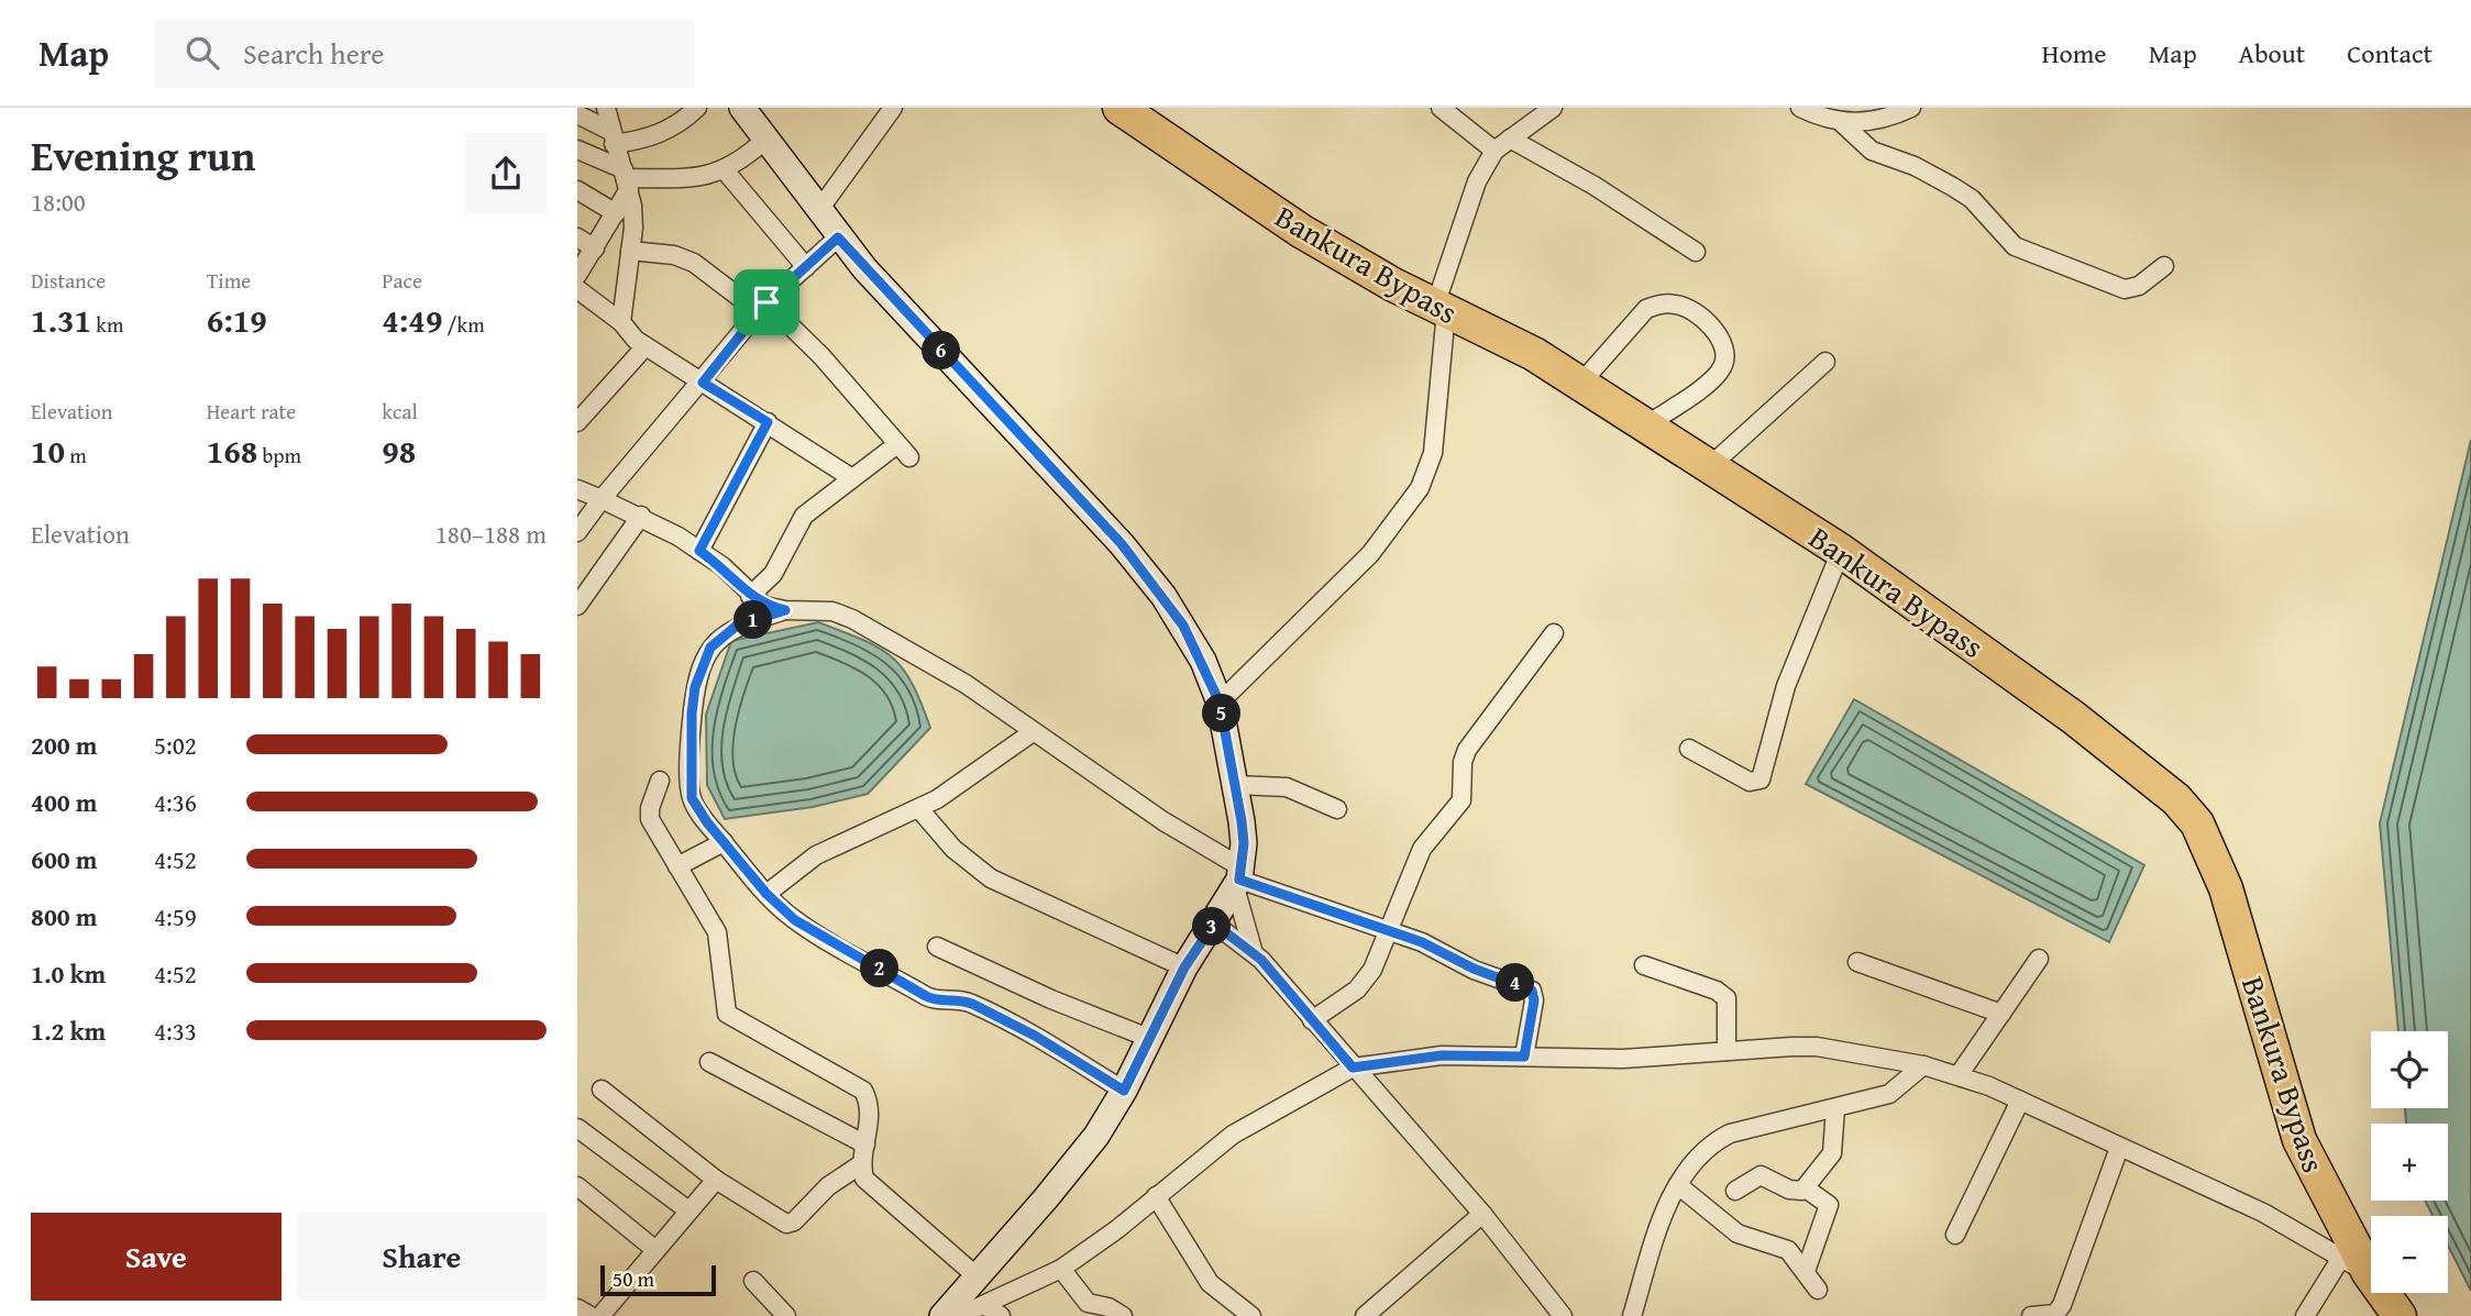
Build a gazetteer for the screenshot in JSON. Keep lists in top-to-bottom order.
{
  "streets": {
    "highway": ["Bankura Bypass"]
  },
  "scale_bar": "50 m",
  "page": {
    "header": "Map",
    "search": "Search here",
    "nav": [
      "Home",
      "Map",
      "About",
      "Contact"
    ],
    "heading": ["Evening run", "18:00"],
    "stats": [
      ["Distance", "1.31 km"],
      ["Time", "6:19"],
      ["Pace", "4:49 /km"],
      ["Elevation", "10 m"],
      ["Heart rate", "168 bpm"],
      ["kcal", "98"]
    ],
    "pins": [
      "6",
      "1",
      "5",
      "3",
      "2",
      "4"
    ],
    "chart": ["Elevation", "180–188 m"],
    "list": [
      {
        "name": "200 m",
        "note": "5:02"
      },
      {
        "name": "400 m",
        "note": "4:36"
      },
      {
        "name": "600 m",
        "note": "4:52"
      },
      {
        "name": "800 m",
        "note": "4:59"
      },
      {
        "name": "1.0 km",
        "note": "4:52"
      },
      {
        "name": "1.2 km",
        "note": "4:33"
      }
    ],
    "map_buttons": ["+", "−"],
    "buttons": ["Save", "Share"],
    "scale": "50 m"
  }
}
